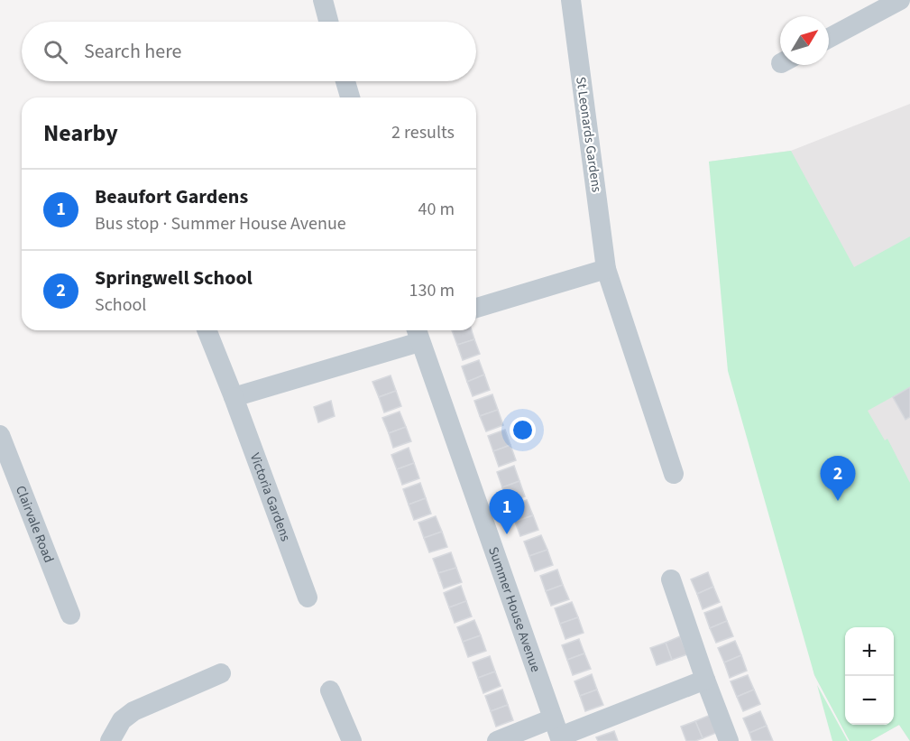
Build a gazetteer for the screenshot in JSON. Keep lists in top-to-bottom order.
{
  "streets": {
    "street": [
      "St Leonards Gardens",
      "Victoria Gardens",
      "Clairvale Road",
      "Summer House Avenue"
    ]
  },
  "north": "top right",
  "page": {
    "search": "Search here",
    "heading": ["Nearby", "2 results"],
    "list": [
      {
        "mark": "1",
        "name": "Beaufort Gardens",
        "note": "Bus stop · Summer House Avenue",
        "value": "40 m"
      },
      {
        "mark": "2",
        "name": "Springwell School",
        "note": "School",
        "value": "130 m"
      }
    ],
    "pins": ["2", "1"],
    "map_buttons": ["+", "−"]
  }
}
